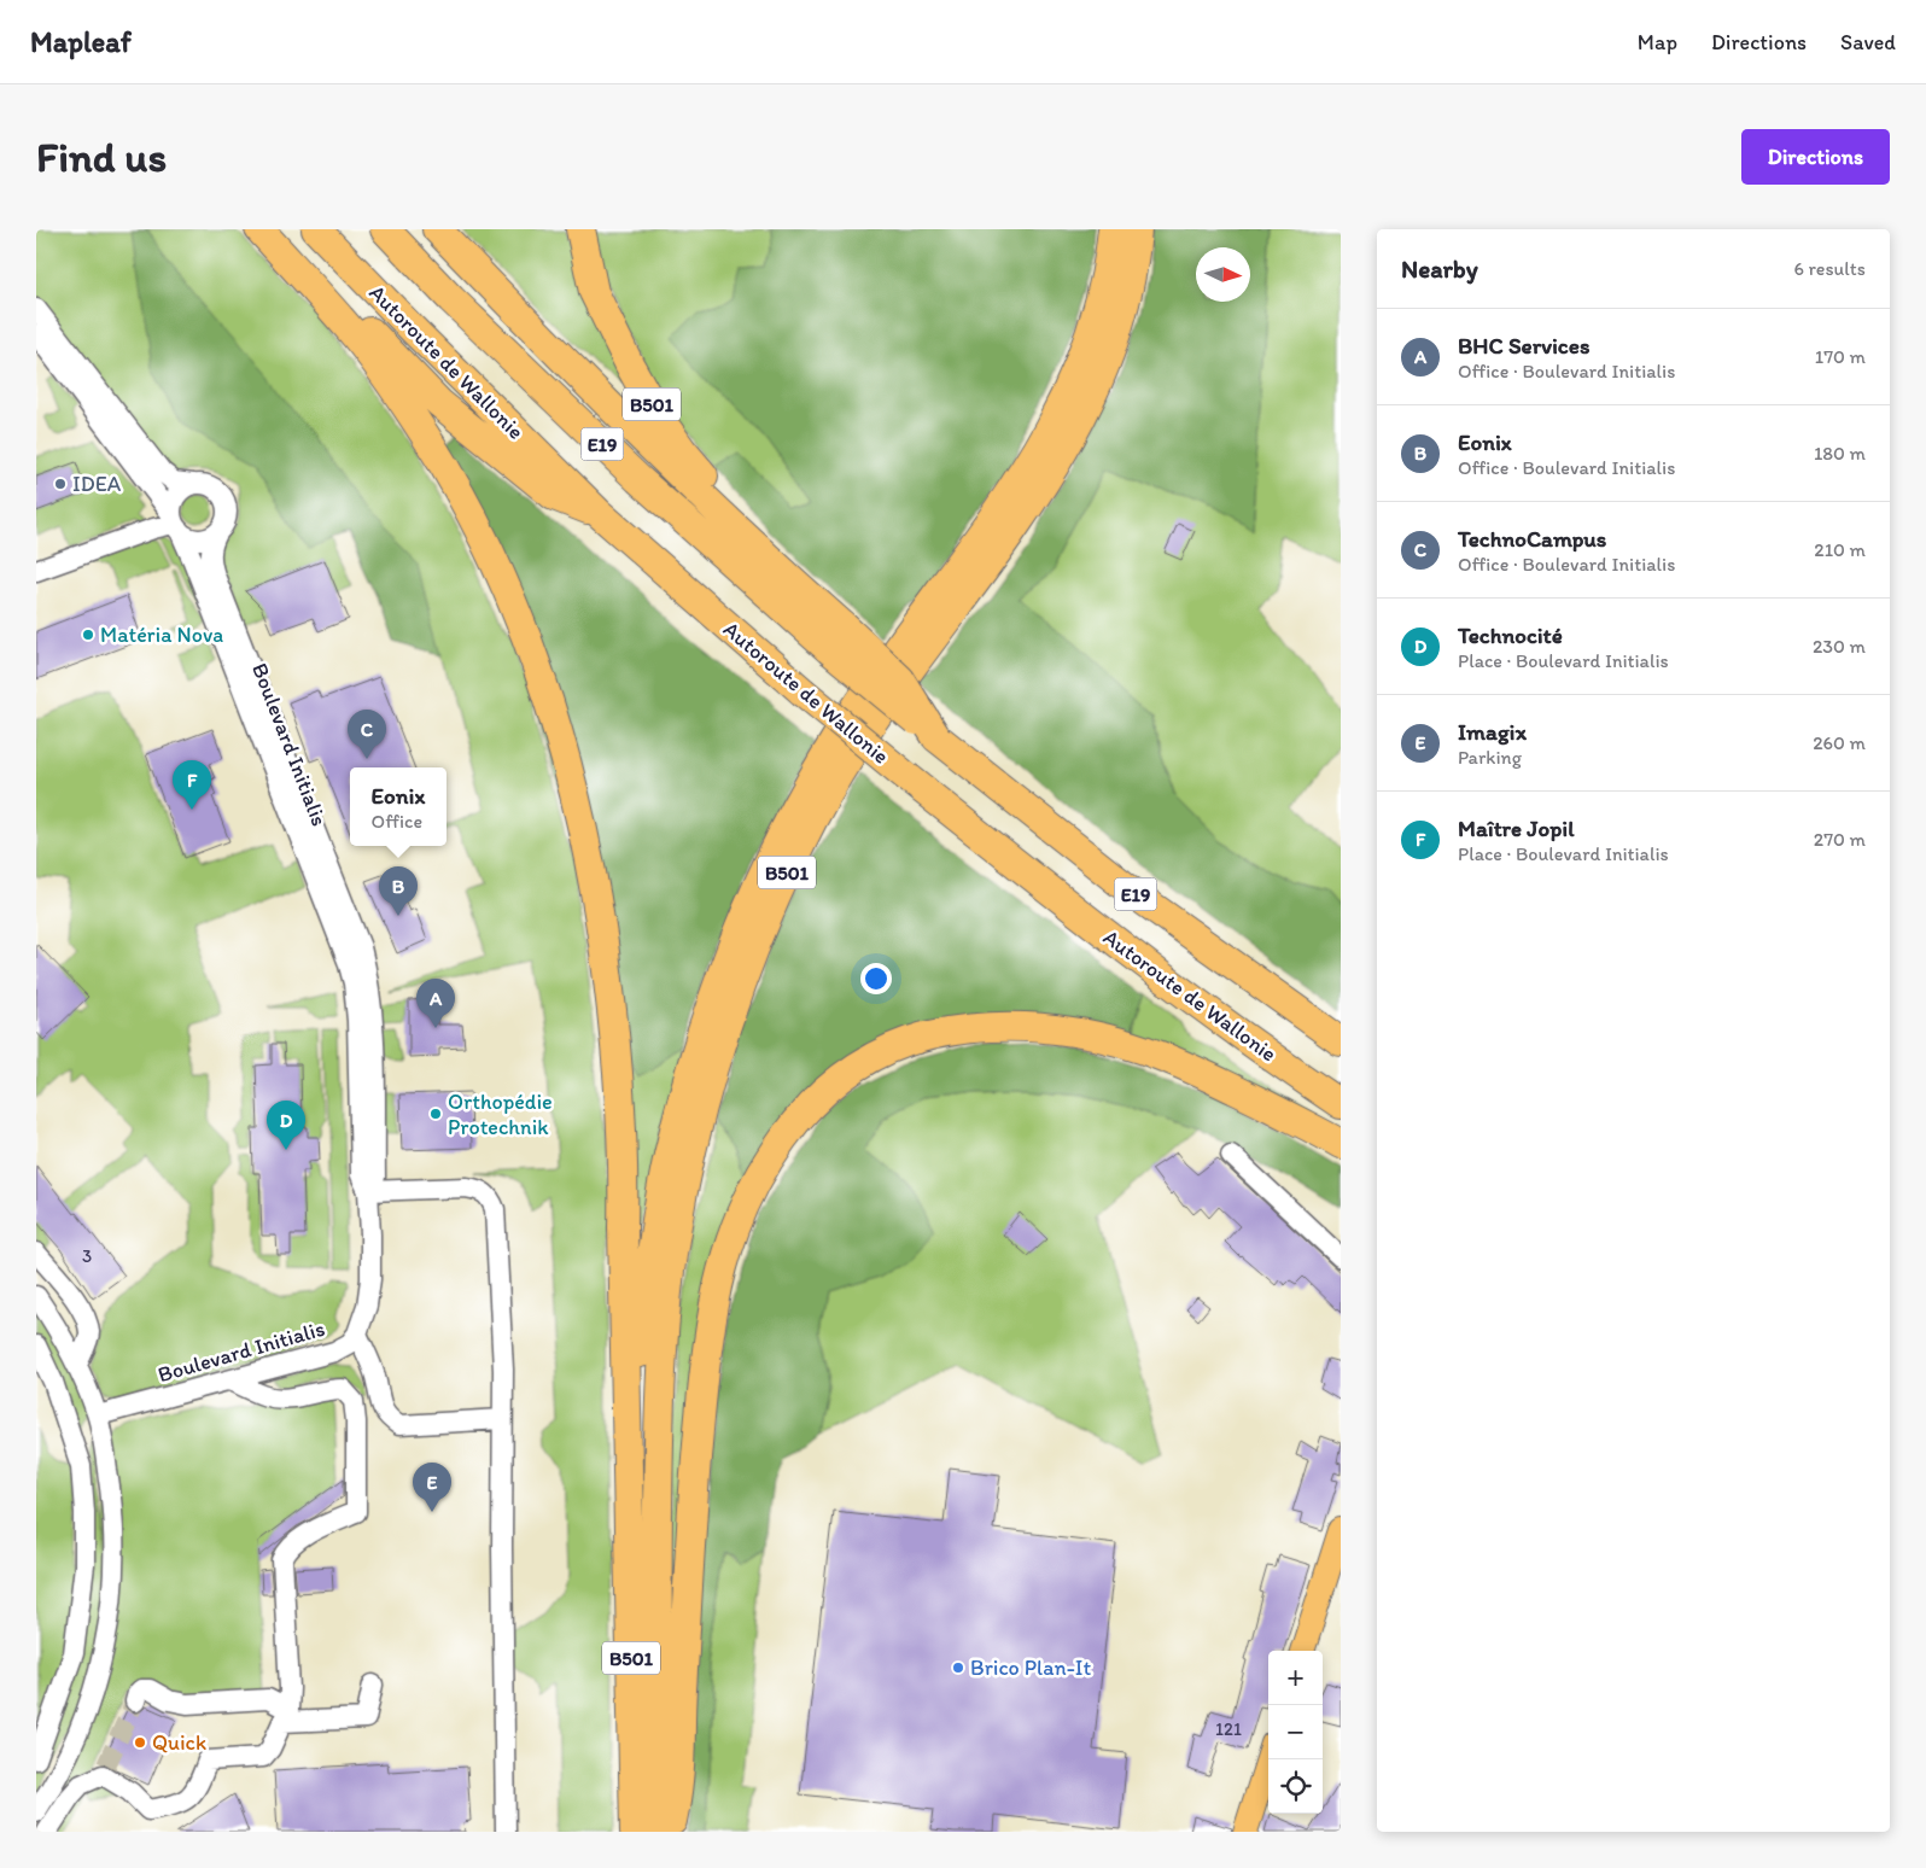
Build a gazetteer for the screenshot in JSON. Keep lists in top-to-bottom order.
{
  "streets": {
    "highway": ["Autoroute de Wallonie", "B501", "E19"],
    "street": ["Boulevard Initialis"]
  },
  "places": [
    "IDEA",
    "Matéria Nova",
    "Orthopédie Protechnik",
    "Brico Plan-It",
    "Quick"
  ],
  "house_numbers": ["3", "121"],
  "north": "right",
  "page": {
    "header": "Mapleaf",
    "nav": ["Map", "Directions", "Saved"],
    "buttons": "Directions",
    "title": "Find us",
    "heading": ["Nearby", "6 results"],
    "list": [
      {
        "mark": "A",
        "name": "BHC Services",
        "note": "Office · Boulevard Initialis",
        "value": "170 m"
      },
      {
        "mark": "B",
        "name": "Eonix",
        "note": "Office · Boulevard Initialis",
        "value": "180 m"
      },
      {
        "mark": "C",
        "name": "TechnoCampus",
        "note": "Office · Boulevard Initialis",
        "value": "210 m"
      },
      {
        "mark": "D",
        "name": "Technocité",
        "note": "Place · Boulevard Initialis",
        "value": "230 m"
      },
      {
        "mark": "E",
        "name": "Imagix",
        "note": "Parking",
        "value": "260 m"
      },
      {
        "mark": "F",
        "name": "Maître Jopil",
        "note": "Place · Boulevard Initialis",
        "value": "270 m"
      }
    ],
    "pins": [
      "C",
      "F",
      "B",
      "A",
      "D",
      "E"
    ],
    "popup": ["Eonix", "Office"],
    "map_buttons": ["+", "−"]
  }
}
